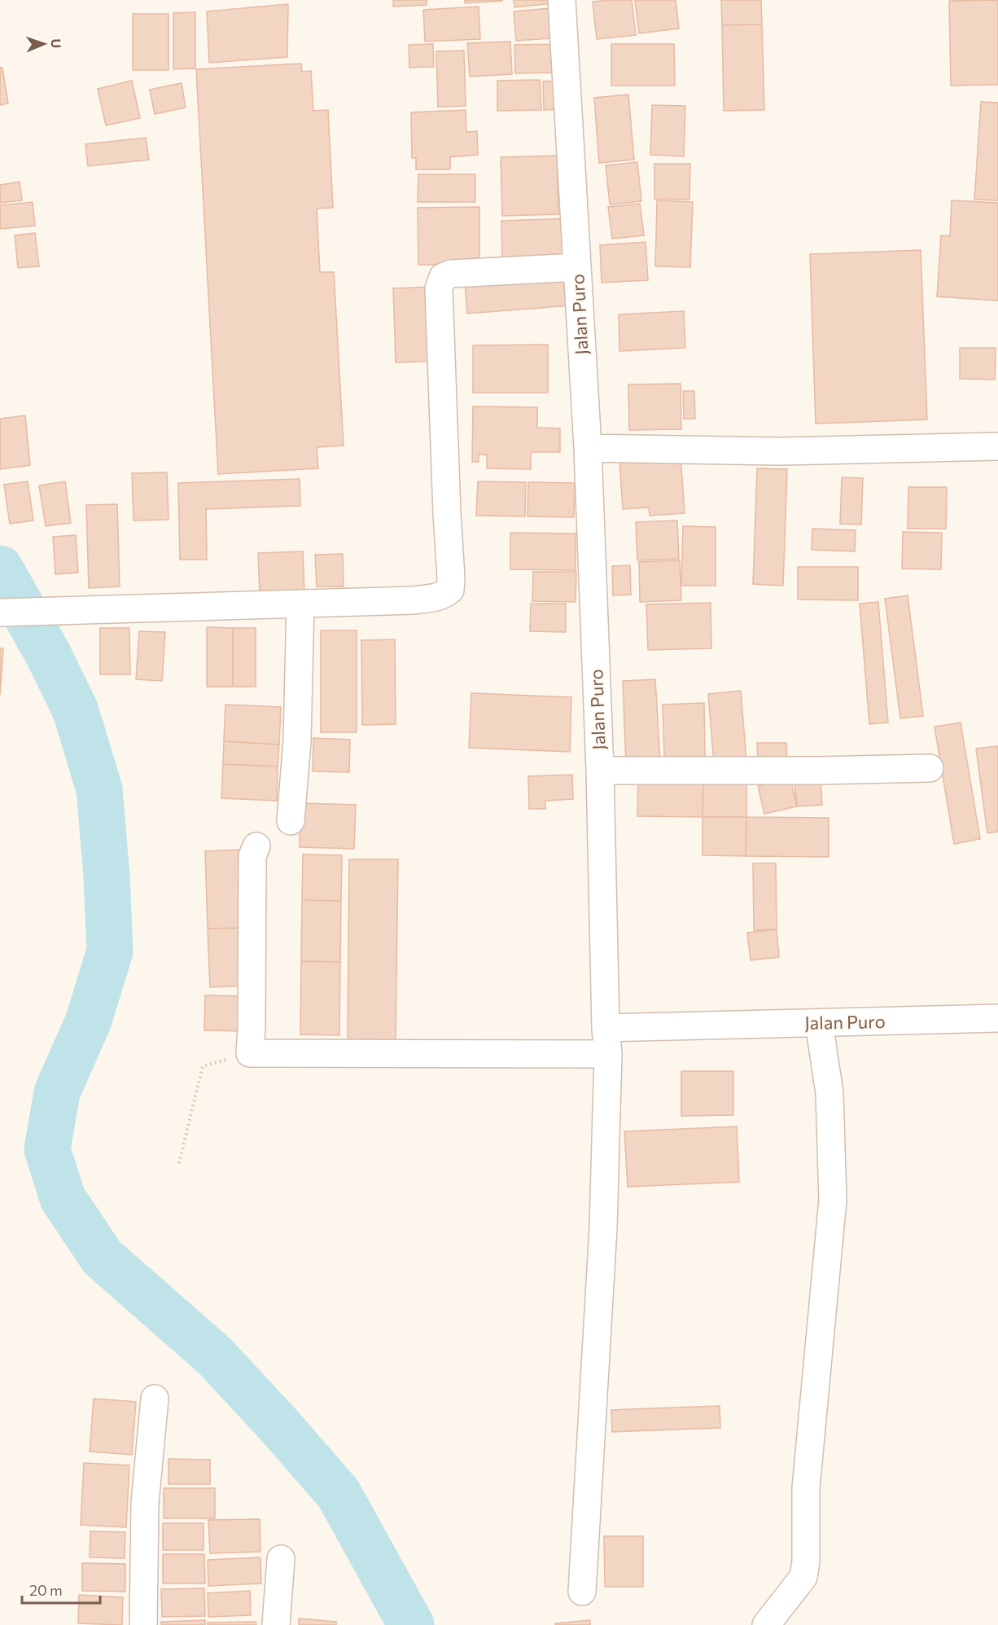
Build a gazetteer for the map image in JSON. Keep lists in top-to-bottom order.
{
  "streets": {
    "street": ["Jalan Puro"]
  },
  "scale_bar": "20 m",
  "north": "right"
}
